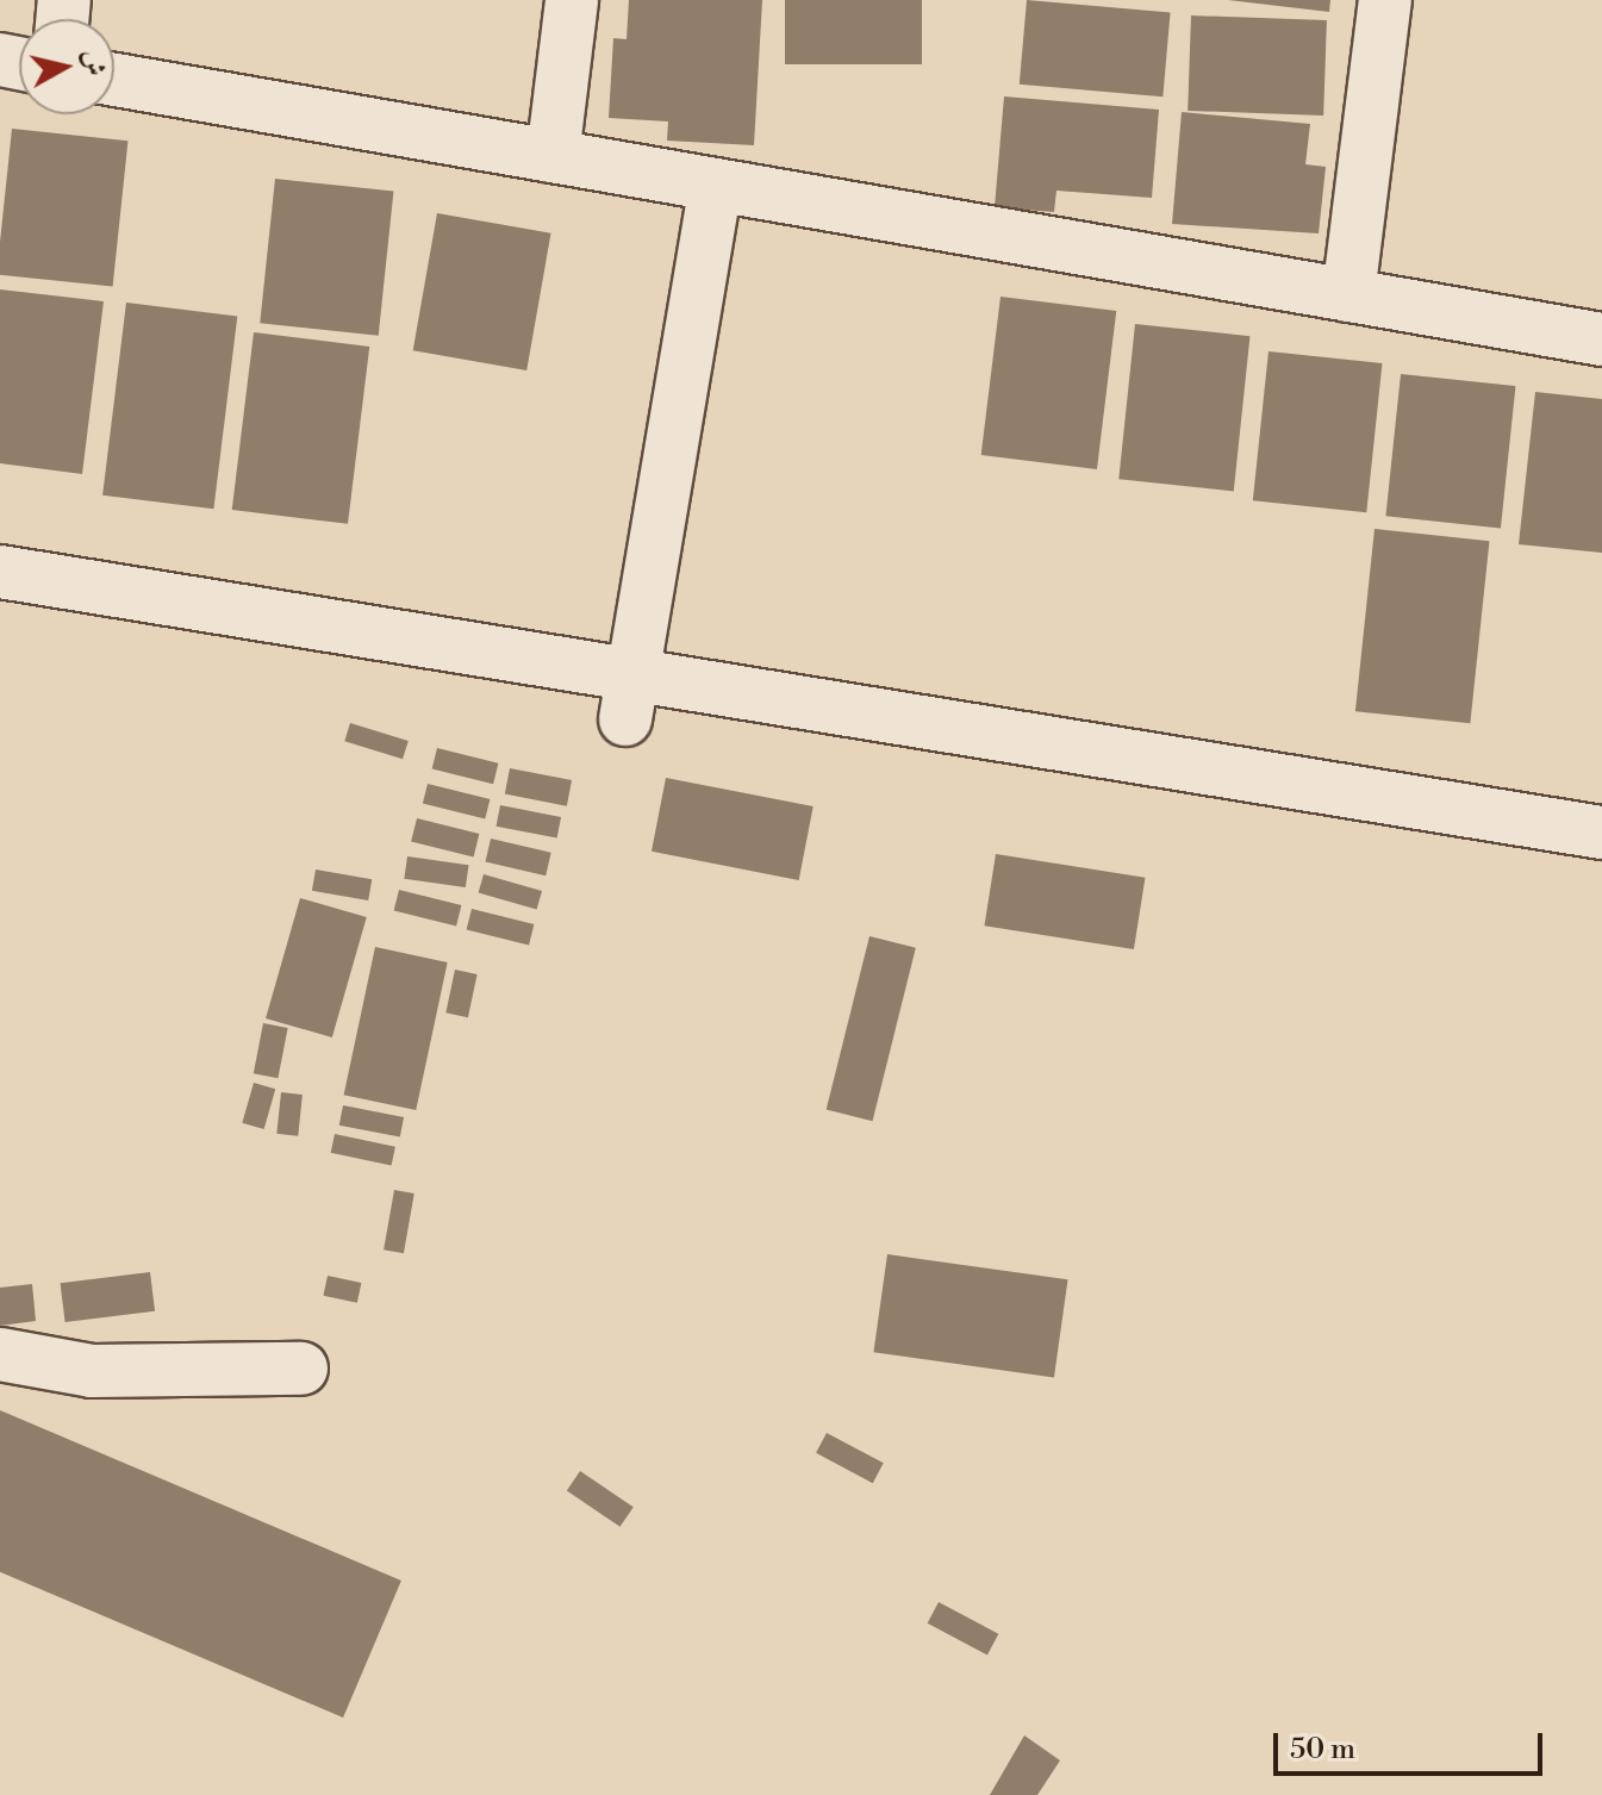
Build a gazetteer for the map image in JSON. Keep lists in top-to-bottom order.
{
  "scale_bar": "50 m",
  "north": "right"
}
